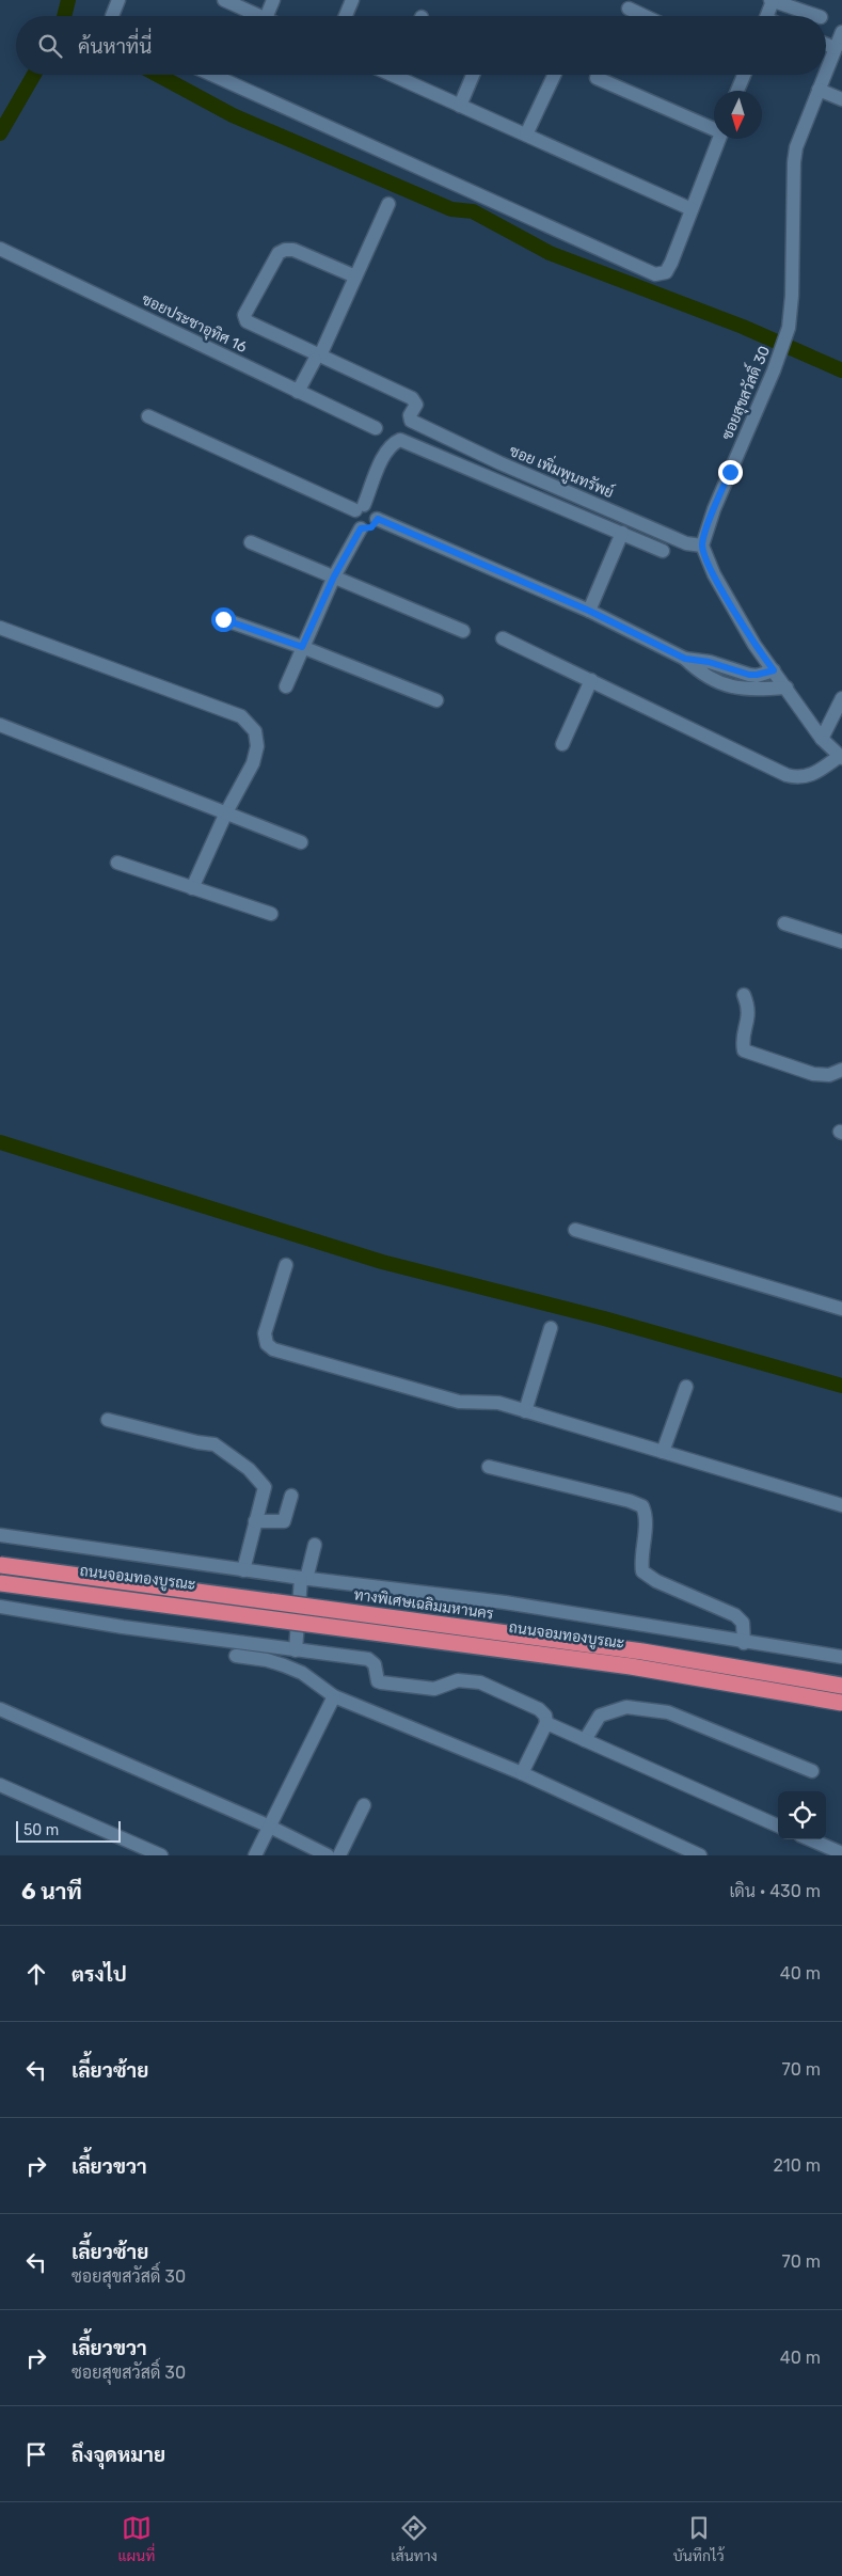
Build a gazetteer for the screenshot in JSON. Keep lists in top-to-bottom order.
{
  "streets": {
    "highway": ["ทางพิเศษเฉลิมมหานคร"],
    "street": [
      "ซอยประชาอุทิศ 16",
      "ซอยสุขสวัสดิ์ 30",
      "ซอย เพิ่มพูนทรัพย์",
      "ถนนจอมทองบูรณะ"
    ]
  },
  "crossings": [
    ["ซอยสุขสวัสดิ์ 30", "ซอย เพิ่มพูนทรัพย์"]
  ],
  "scale_bar": "50 m",
  "north": "bottom",
  "page": {
    "search": "ค้นหาที่นี่",
    "scale": "50 m",
    "heading": ["6 นาที", "เดิน · 430 m"],
    "list": [
      ["ตรงไป", "40 m"],
      ["เลี้ยวซ้าย", "70 m"],
      ["เลี้ยวขวา", "210 m"],
      ["เลี้ยวซ้าย", "ซอยสุขสวัสดิ์ 30", "70 m"],
      ["เลี้ยวขวา", "ซอยสุขสวัสดิ์ 30", "40 m"],
      "ถึงจุดหมาย"
    ],
    "nav": ["แผนที่", "เส้นทาง", "บันทึกไว้"]
  }
}
